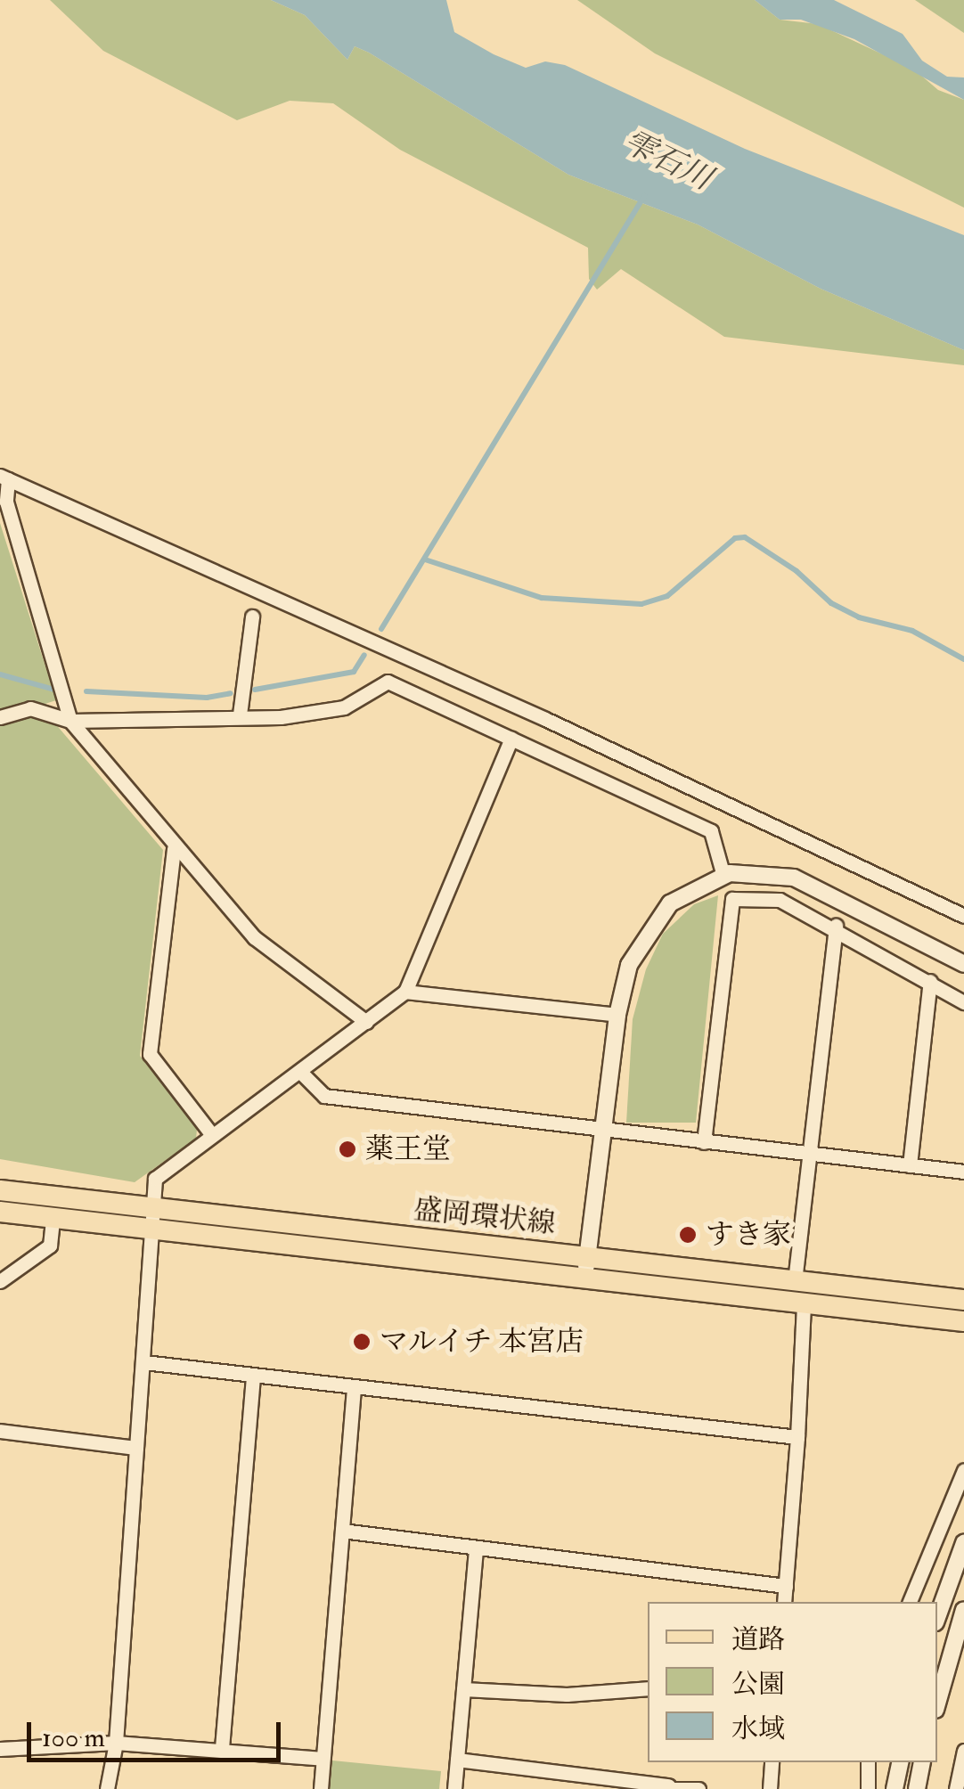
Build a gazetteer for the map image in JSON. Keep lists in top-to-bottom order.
{
  "streets": {
    "main road": ["盛岡環状線"]
  },
  "water": ["雫石川"],
  "places": ["薬王堂", "すき家", "マルイチ 本宮店"],
  "legend": ["道路", "公園", "水域"],
  "scale_bar": "100 m"
}
